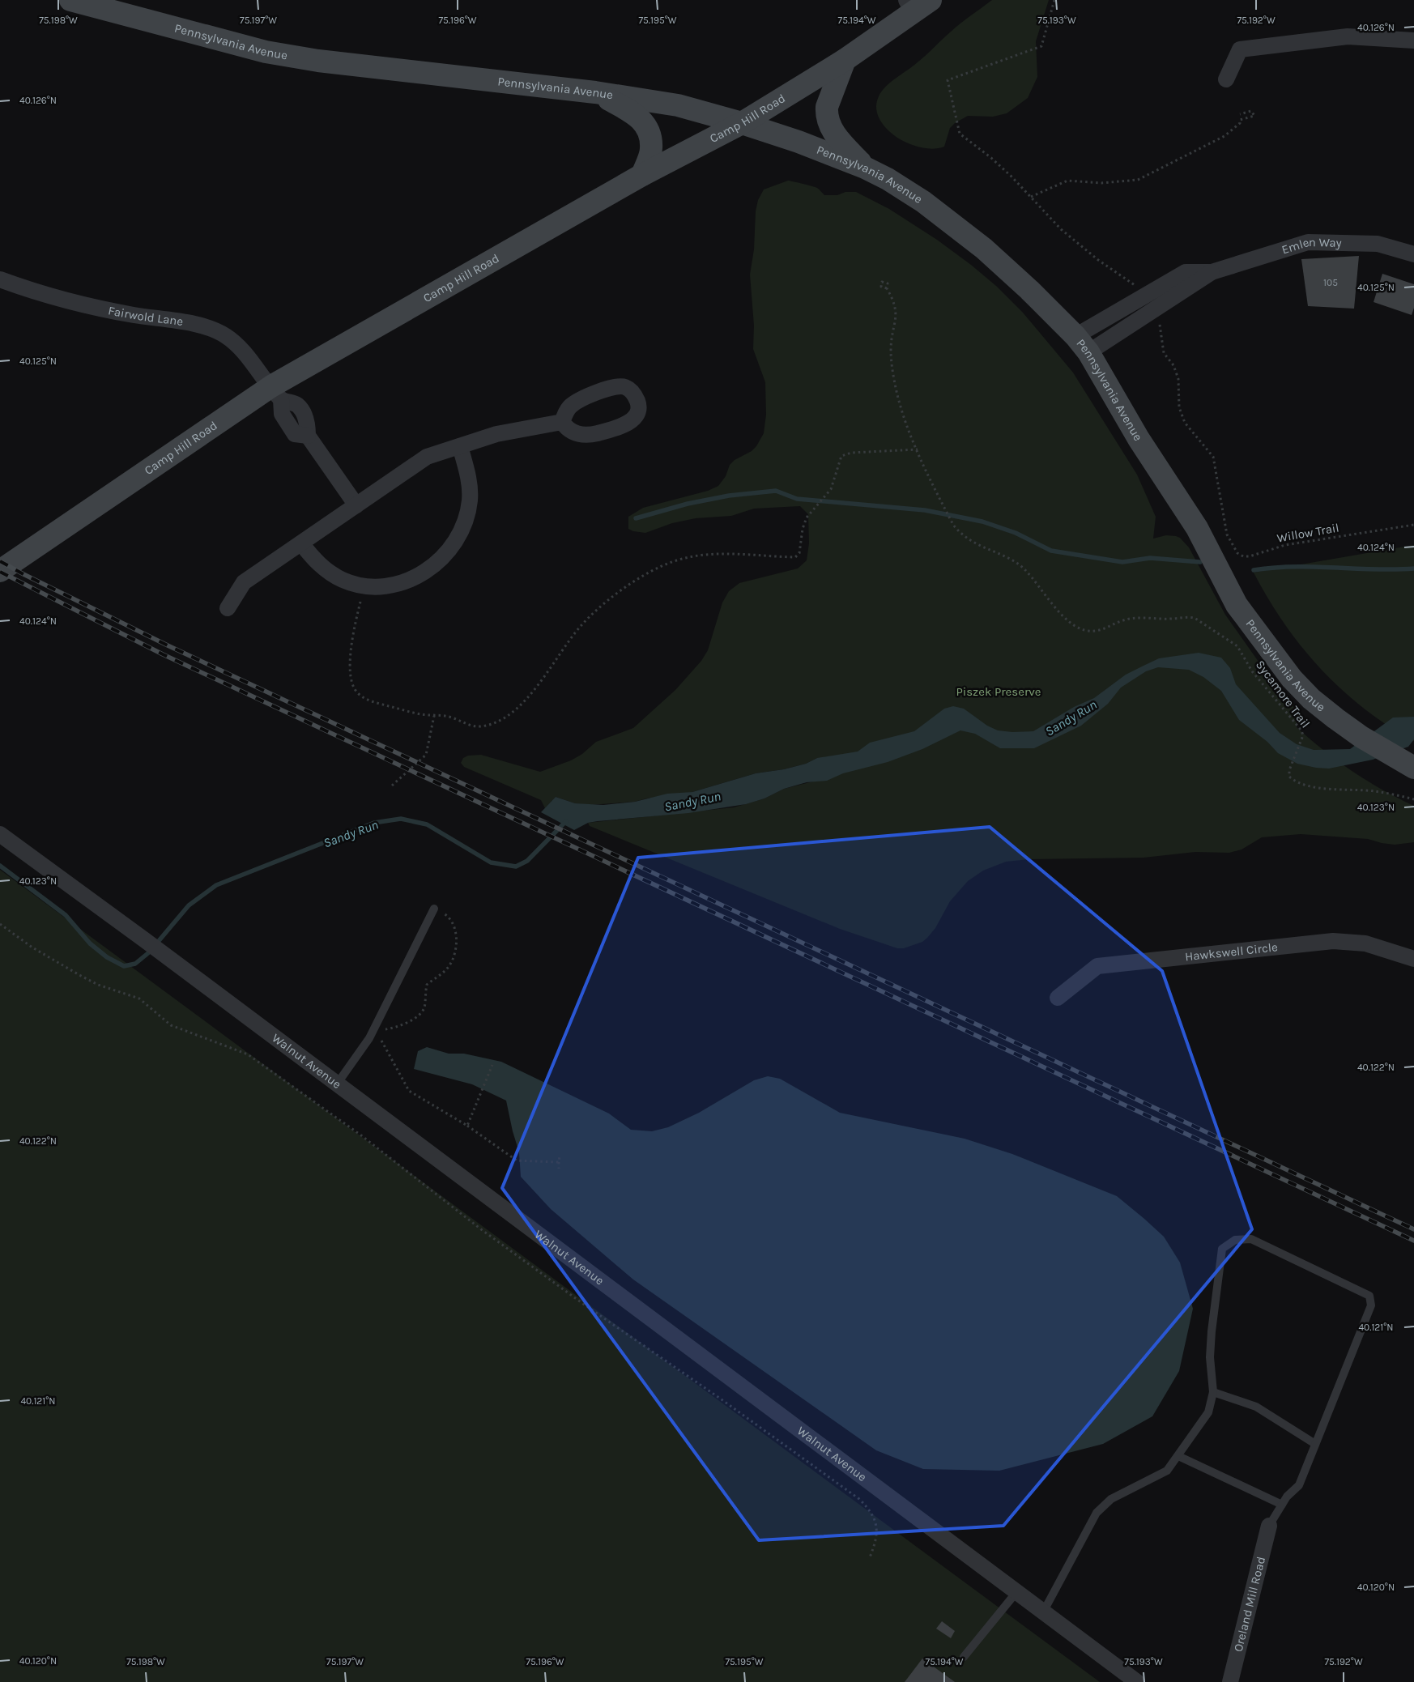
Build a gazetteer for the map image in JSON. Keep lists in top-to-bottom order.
{
  "streets": {
    "main road": ["Pennsylvania Avenue", "Camp Hill Road"],
    "street": [
      "Emlen Way",
      "Fairwold Lane",
      "Hawkswell Circle",
      "Walnut Avenue",
      "Oreland Mill Road"
    ],
    "path": ["Willow Trail", "Sycamore Trail"]
  },
  "crossings": [
    ["Pennsylvania Avenue", "Camp Hill Road"],
    ["Pennsylvania Avenue", "Emlen Way"],
    ["Camp Hill Road", "Fairwold Lane"],
    ["Emlen Way", "Willow Trail"]
  ],
  "water": ["Sandy Run"],
  "parks": ["Piszek Preserve"],
  "house_numbers": ["105"],
  "coordinates": [
    "75.198°W",
    "75.197°W",
    "75.196°W",
    "75.195°W",
    "75.194°W",
    "75.193°W",
    "75.192°W",
    "40.126°N",
    "40.125°N",
    "40.124°N",
    "40.123°N",
    "40.122°N",
    "40.121°N",
    "40.120°N"
  ]
}
